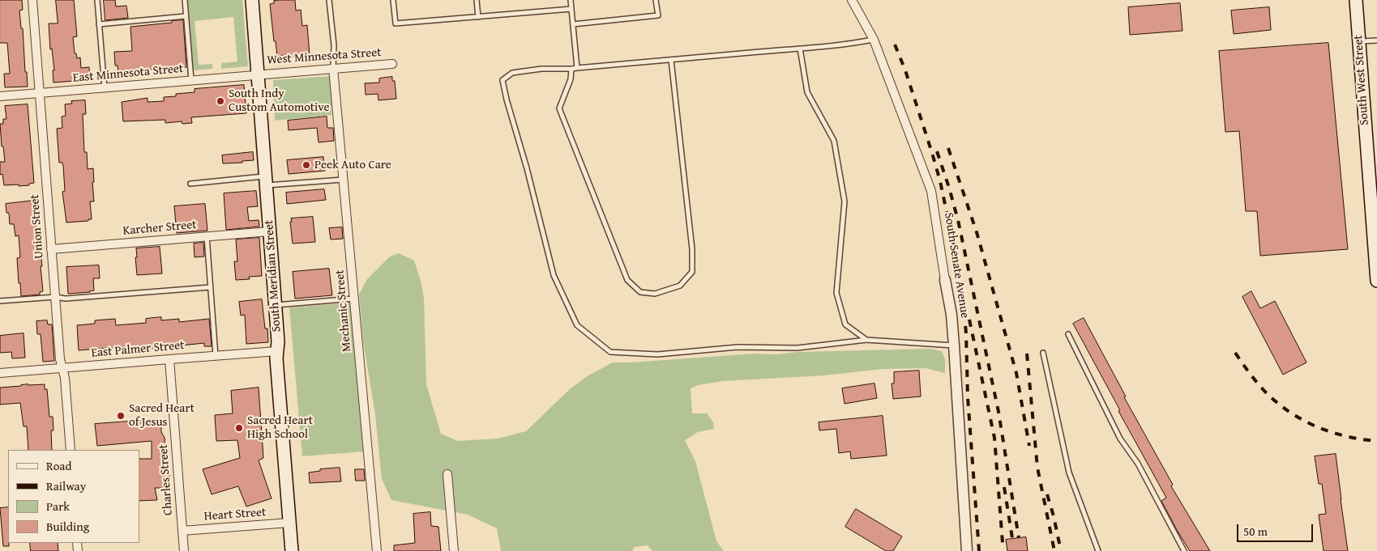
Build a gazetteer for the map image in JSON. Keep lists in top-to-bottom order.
{
  "streets": {
    "main road": ["South West Street", "South Meridian Street"],
    "street": [
      "West Minnesota Street",
      "East Minnesota Street",
      "Union Street",
      "Karcher Street",
      "South Senate Avenue",
      "Mechanic Street",
      "East Palmer Street",
      "Charles Street",
      "Heart Street"
    ]
  },
  "crossings": [
    ["West Minnesota Street", "East Minnesota Street"],
    ["West Minnesota Street", "South Meridian Street"],
    ["West Minnesota Street", "Mechanic Street"],
    ["East Minnesota Street", "Union Street"],
    ["East Minnesota Street", "South Meridian Street"],
    ["Union Street", "Karcher Street"],
    ["Union Street", "East Palmer Street"],
    ["Karcher Street", "South Meridian Street"],
    ["South Meridian Street", "East Palmer Street"],
    ["South Meridian Street", "Heart Street"],
    ["East Palmer Street", "Charles Street"],
    ["Charles Street", "Heart Street"]
  ],
  "places": [
    "South Indy Custom Automotive",
    "Peek Auto Care",
    "Sacred Heart of Jesus",
    "Sacred Heart High School"
  ],
  "legend": [
    "Road",
    "Railway",
    "Park",
    "Building"
  ],
  "scale_bar": "50 m"
}
